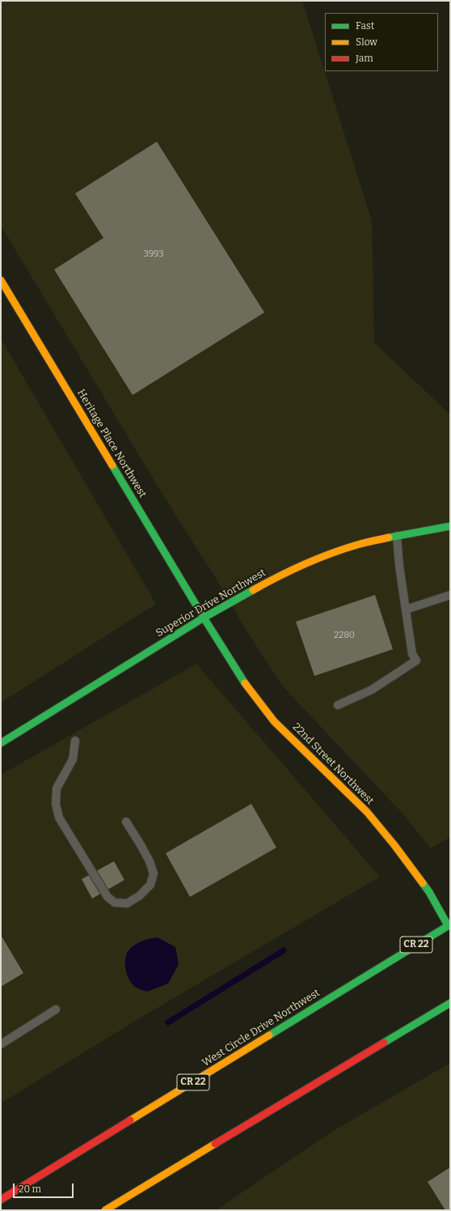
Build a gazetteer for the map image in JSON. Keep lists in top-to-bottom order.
{
  "streets": {
    "street": [
      "Heritage Place Northwest",
      "Superior Drive Northwest",
      "22nd Street Northwest",
      "CR 22",
      "West Circle Drive Northwest"
    ]
  },
  "crossings": [
    ["Heritage Place Northwest", "Superior Drive Northwest"],
    ["Heritage Place Northwest", "22nd Street Northwest"],
    ["Superior Drive Northwest", "22nd Street Northwest"],
    ["22nd Street Northwest", "West Circle Drive Northwest"]
  ],
  "house_numbers": ["3993", "2280"],
  "legend": ["Fast", "Slow", "Jam"],
  "scale_bar": "20 m"
}
